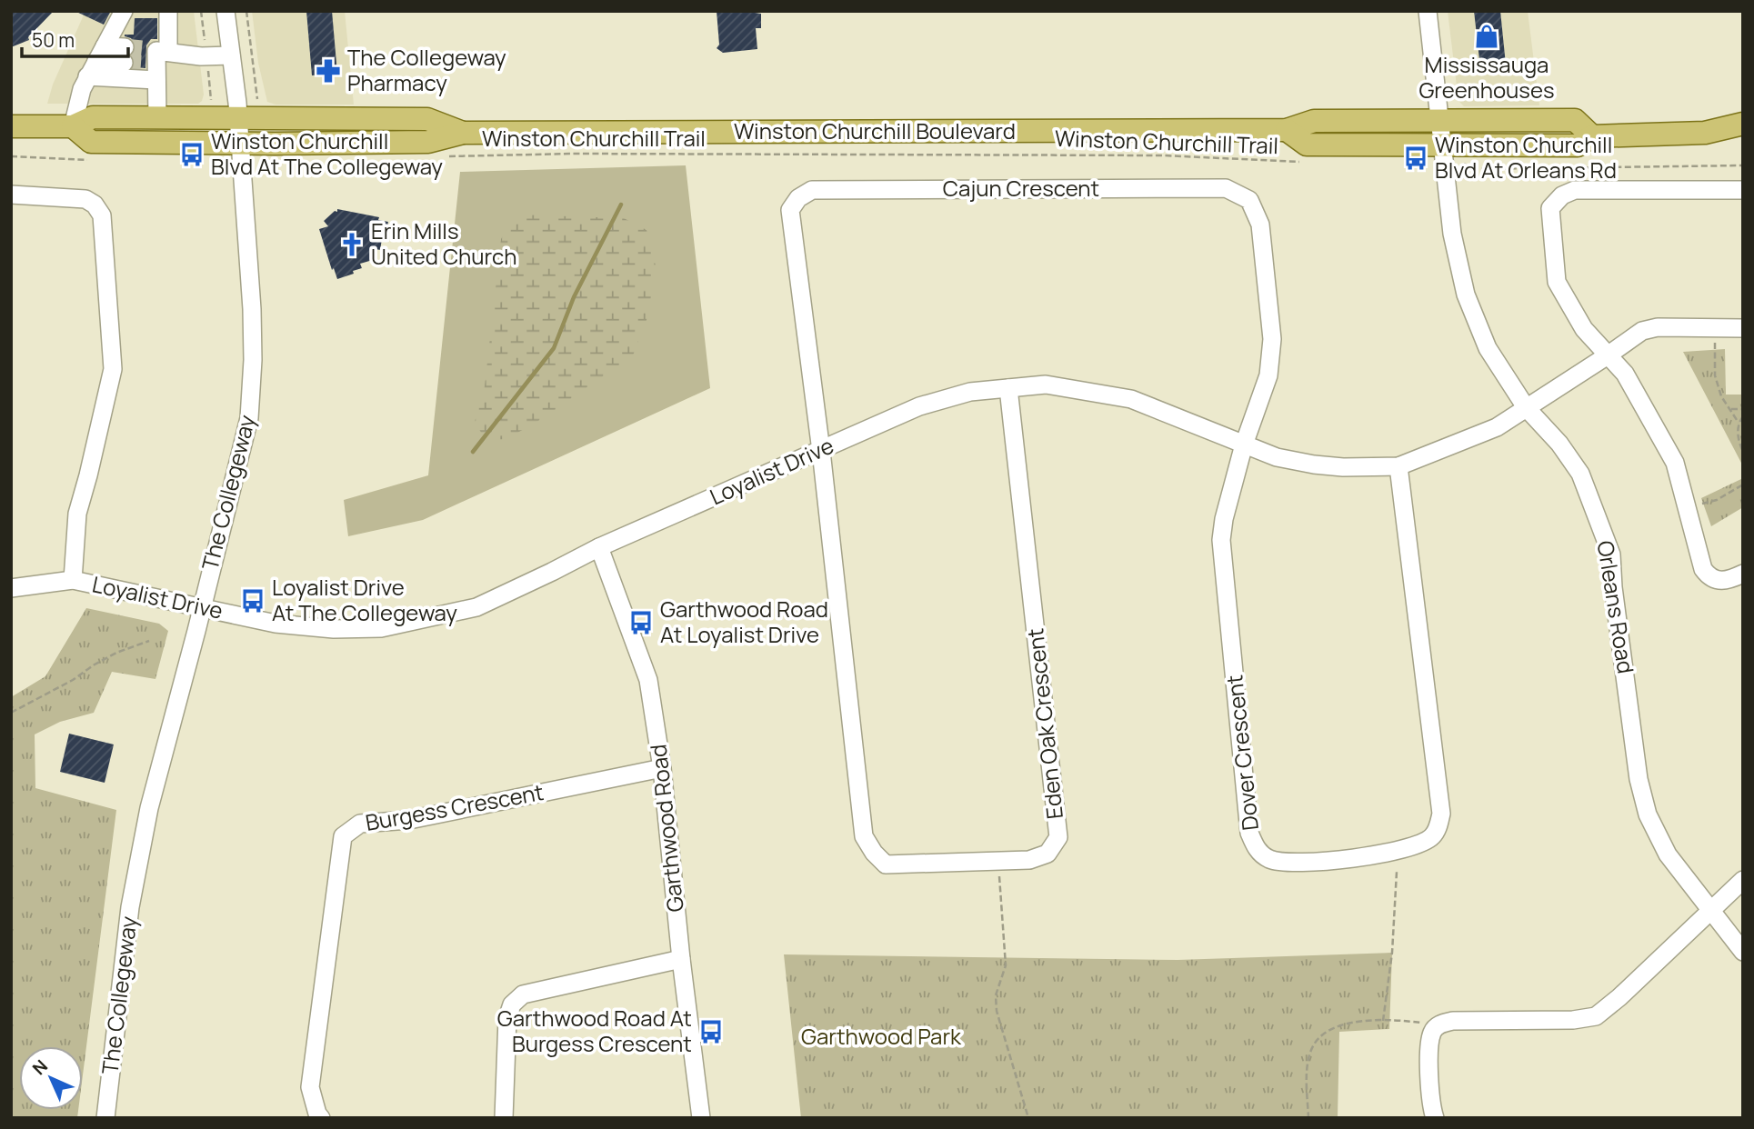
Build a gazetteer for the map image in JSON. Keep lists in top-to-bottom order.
{
  "streets": {
    "main road": ["Winston Churchill Boulevard"],
    "street": [
      "Cajun Crescent",
      "Loyalist Drive",
      "The Collegeway",
      "Orleans Road",
      "Eden Oak Crescent",
      "Dover Crescent",
      "Burgess Crescent",
      "Garthwood Road"
    ],
    "path": ["Winston Churchill Trail"]
  },
  "crossings": [
    ["Winston Churchill Boulevard", "The Collegeway"],
    ["Winston Churchill Boulevard", "Orleans Road"],
    ["Cajun Crescent", "Loyalist Drive"],
    ["Cajun Crescent", "Eden Oak Crescent"],
    ["Cajun Crescent", "Dover Crescent"],
    ["Loyalist Drive", "The Collegeway"],
    ["Loyalist Drive", "Orleans Road"],
    ["Loyalist Drive", "Eden Oak Crescent"],
    ["Loyalist Drive", "Dover Crescent"],
    ["Loyalist Drive", "Garthwood Road"],
    ["Burgess Crescent", "Garthwood Road"]
  ],
  "parks": ["Garthwood Park"],
  "places": {
    "shop": ["Mississauga Greenhouses"],
    "pharmacy": ["The Collegeway Pharmacy"],
    "bus stop": [
      "Winston Churchill Blvd At The Collegeway",
      "Winston Churchill Blvd At Orleans Rd",
      "Loyalist Drive At The Collegeway",
      "Garthwood Road At Loyalist Drive",
      "Garthwood Road At Burgess Crescent"
    ],
    "church": ["Erin Mills United Church"]
  },
  "scale_bar": "50 m",
  "north": "top left"
}
